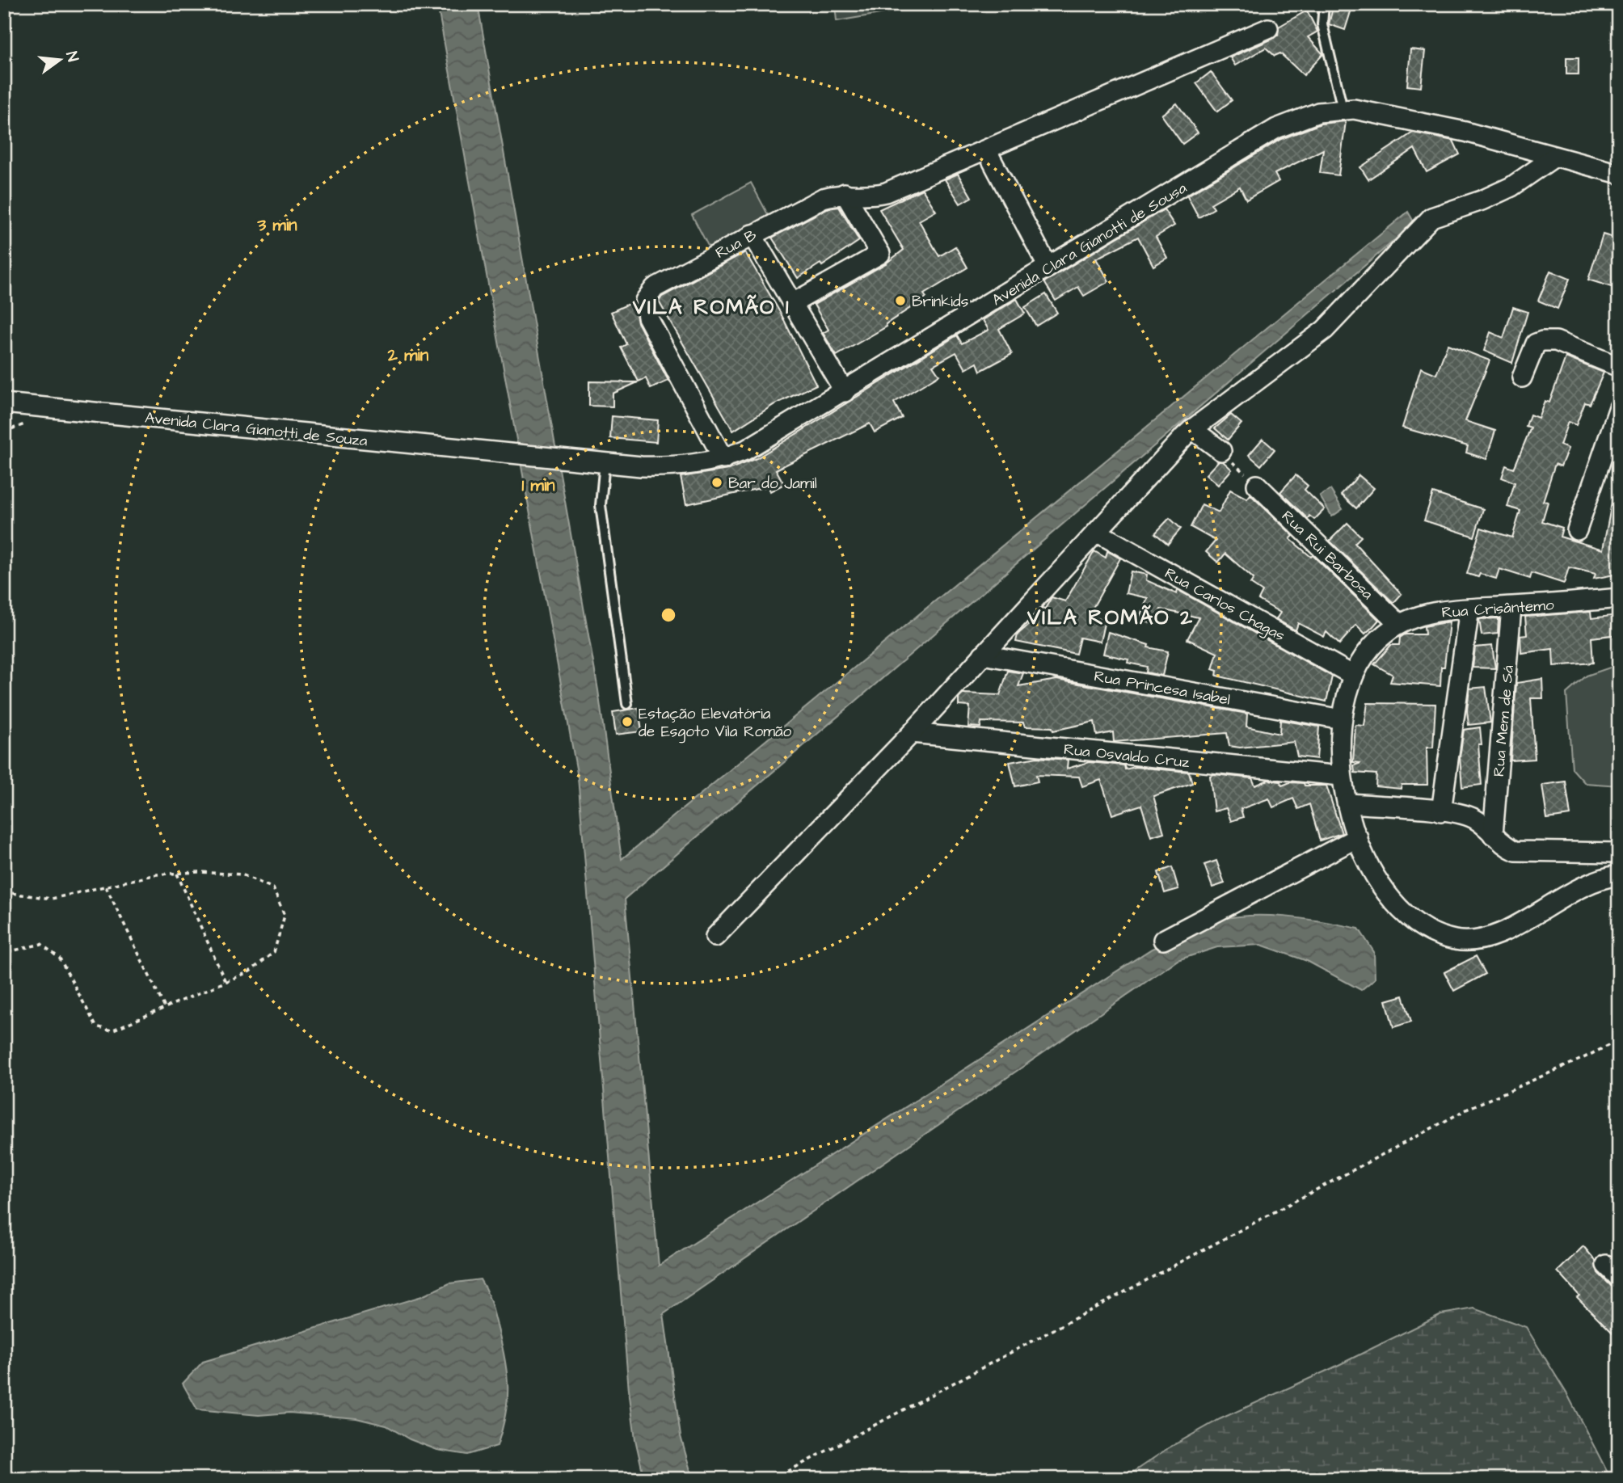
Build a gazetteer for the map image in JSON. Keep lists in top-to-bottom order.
{
  "streets": {
    "street": [
      "Rua B",
      "Avenida Clara Gianotti de Sousa",
      "Avenida Clara Gianotti de Souza",
      "Rua Rui Barbosa",
      "Rua Carlos Chagas",
      "Rua Crisântemo",
      "Rua Princesa Isabel",
      "Rua Mem de Sá",
      "Rua Osvaldo Cruz"
    ]
  },
  "crossings": [
    ["Rua B", "Avenida Clara Gianotti de Sousa"],
    ["Avenida Clara Gianotti de Sousa", "Avenida Clara Gianotti de Souza"],
    ["Rua Rui Barbosa", "Rua Crisântemo"],
    ["Rua Carlos Chagas", "Rua Crisântemo"],
    ["Rua Crisântemo", "Rua Princesa Isabel"],
    ["Rua Crisântemo", "Rua Mem de Sá"],
    ["Rua Crisântemo", "Rua Osvaldo Cruz"]
  ],
  "districts": ["VILA ROMÃO 1", "VILA ROMÃO 2"],
  "places": ["Brinkids", "Bar do Jamil", "Estação Elevatória de Esgoto Vila Romão"],
  "north": "right",
  "rings": ["3 min", "2 min", "1 min"]
}
